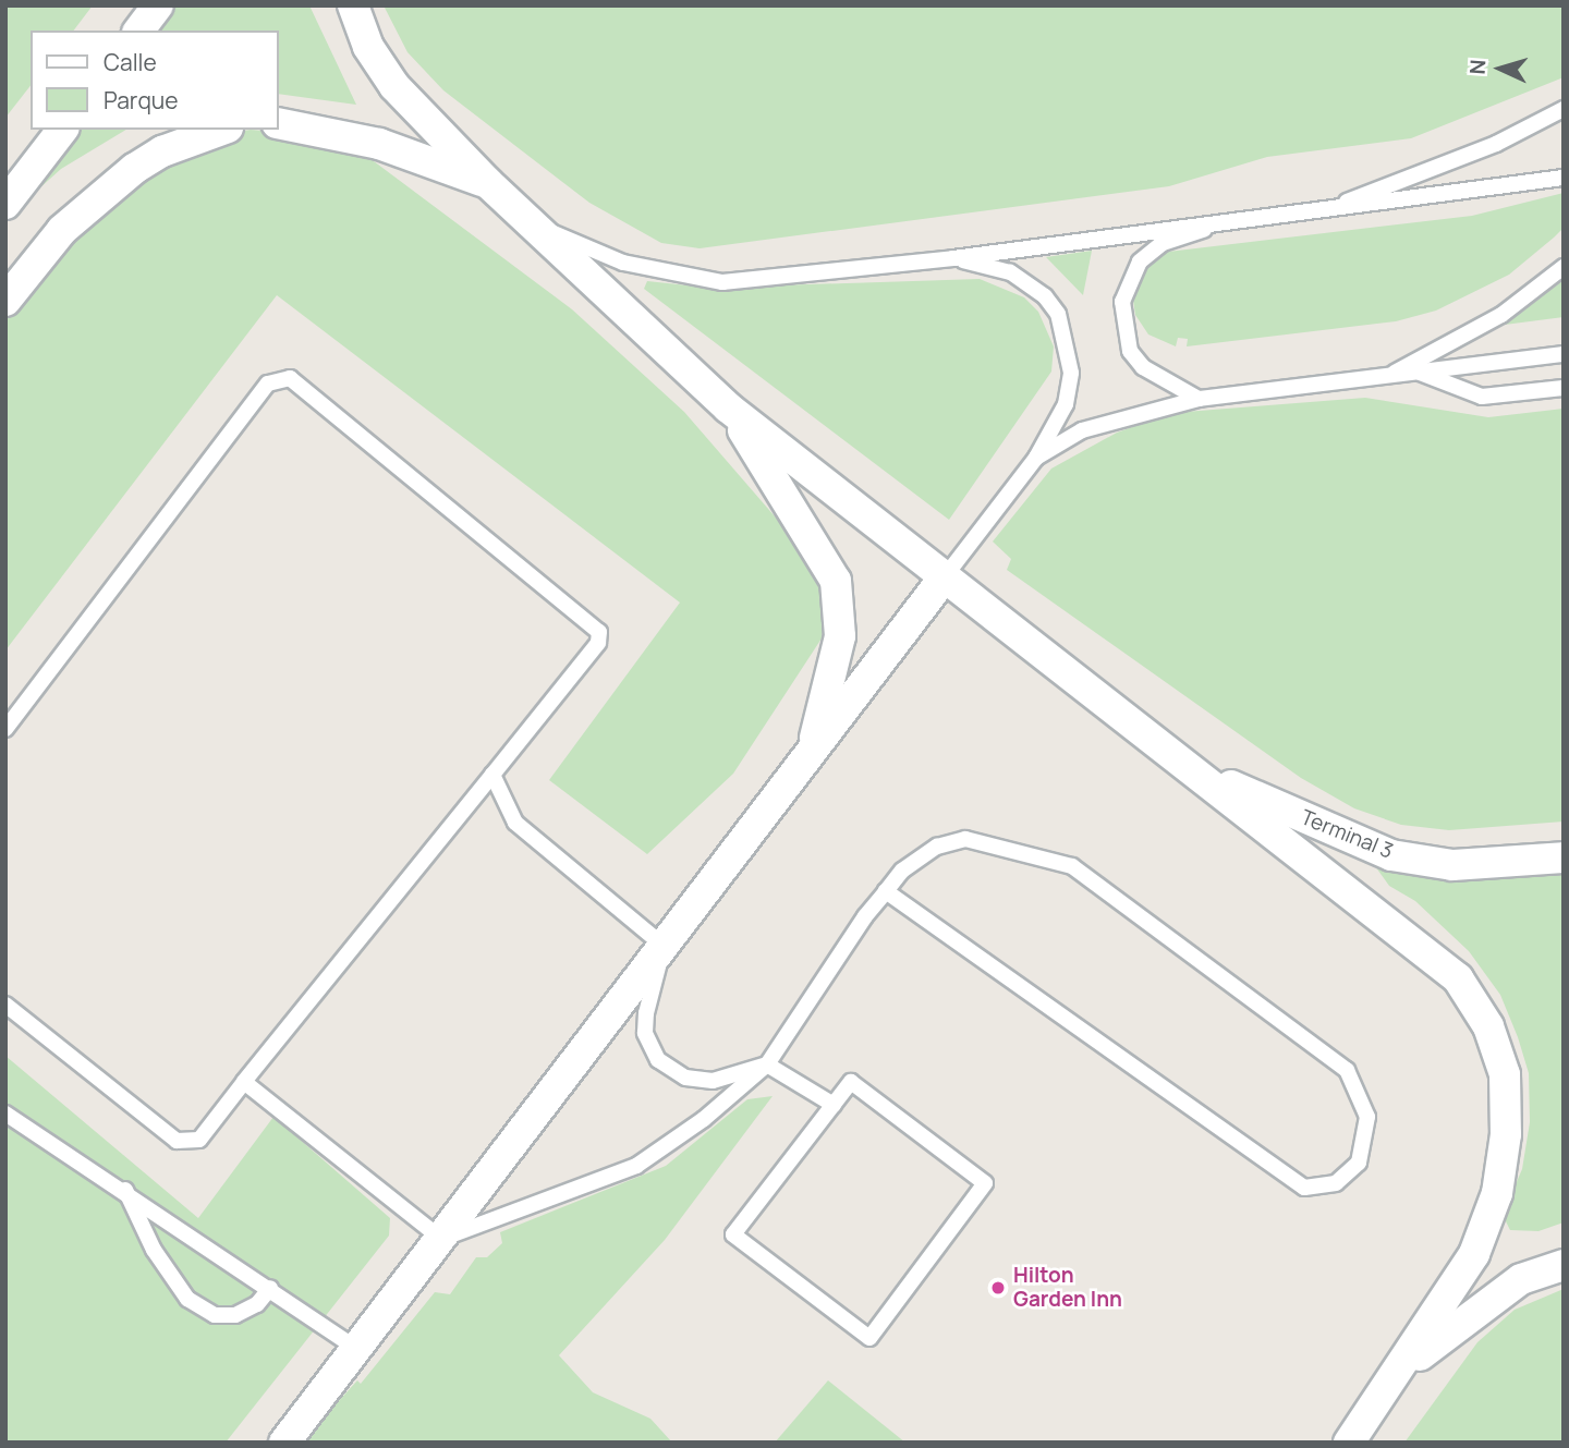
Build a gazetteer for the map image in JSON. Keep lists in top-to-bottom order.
{
  "streets": {
    "street": ["Terminal 3"]
  },
  "places": ["Hilton Garden Inn"],
  "legend": ["Calle", "Parque"],
  "north": "left"
}
